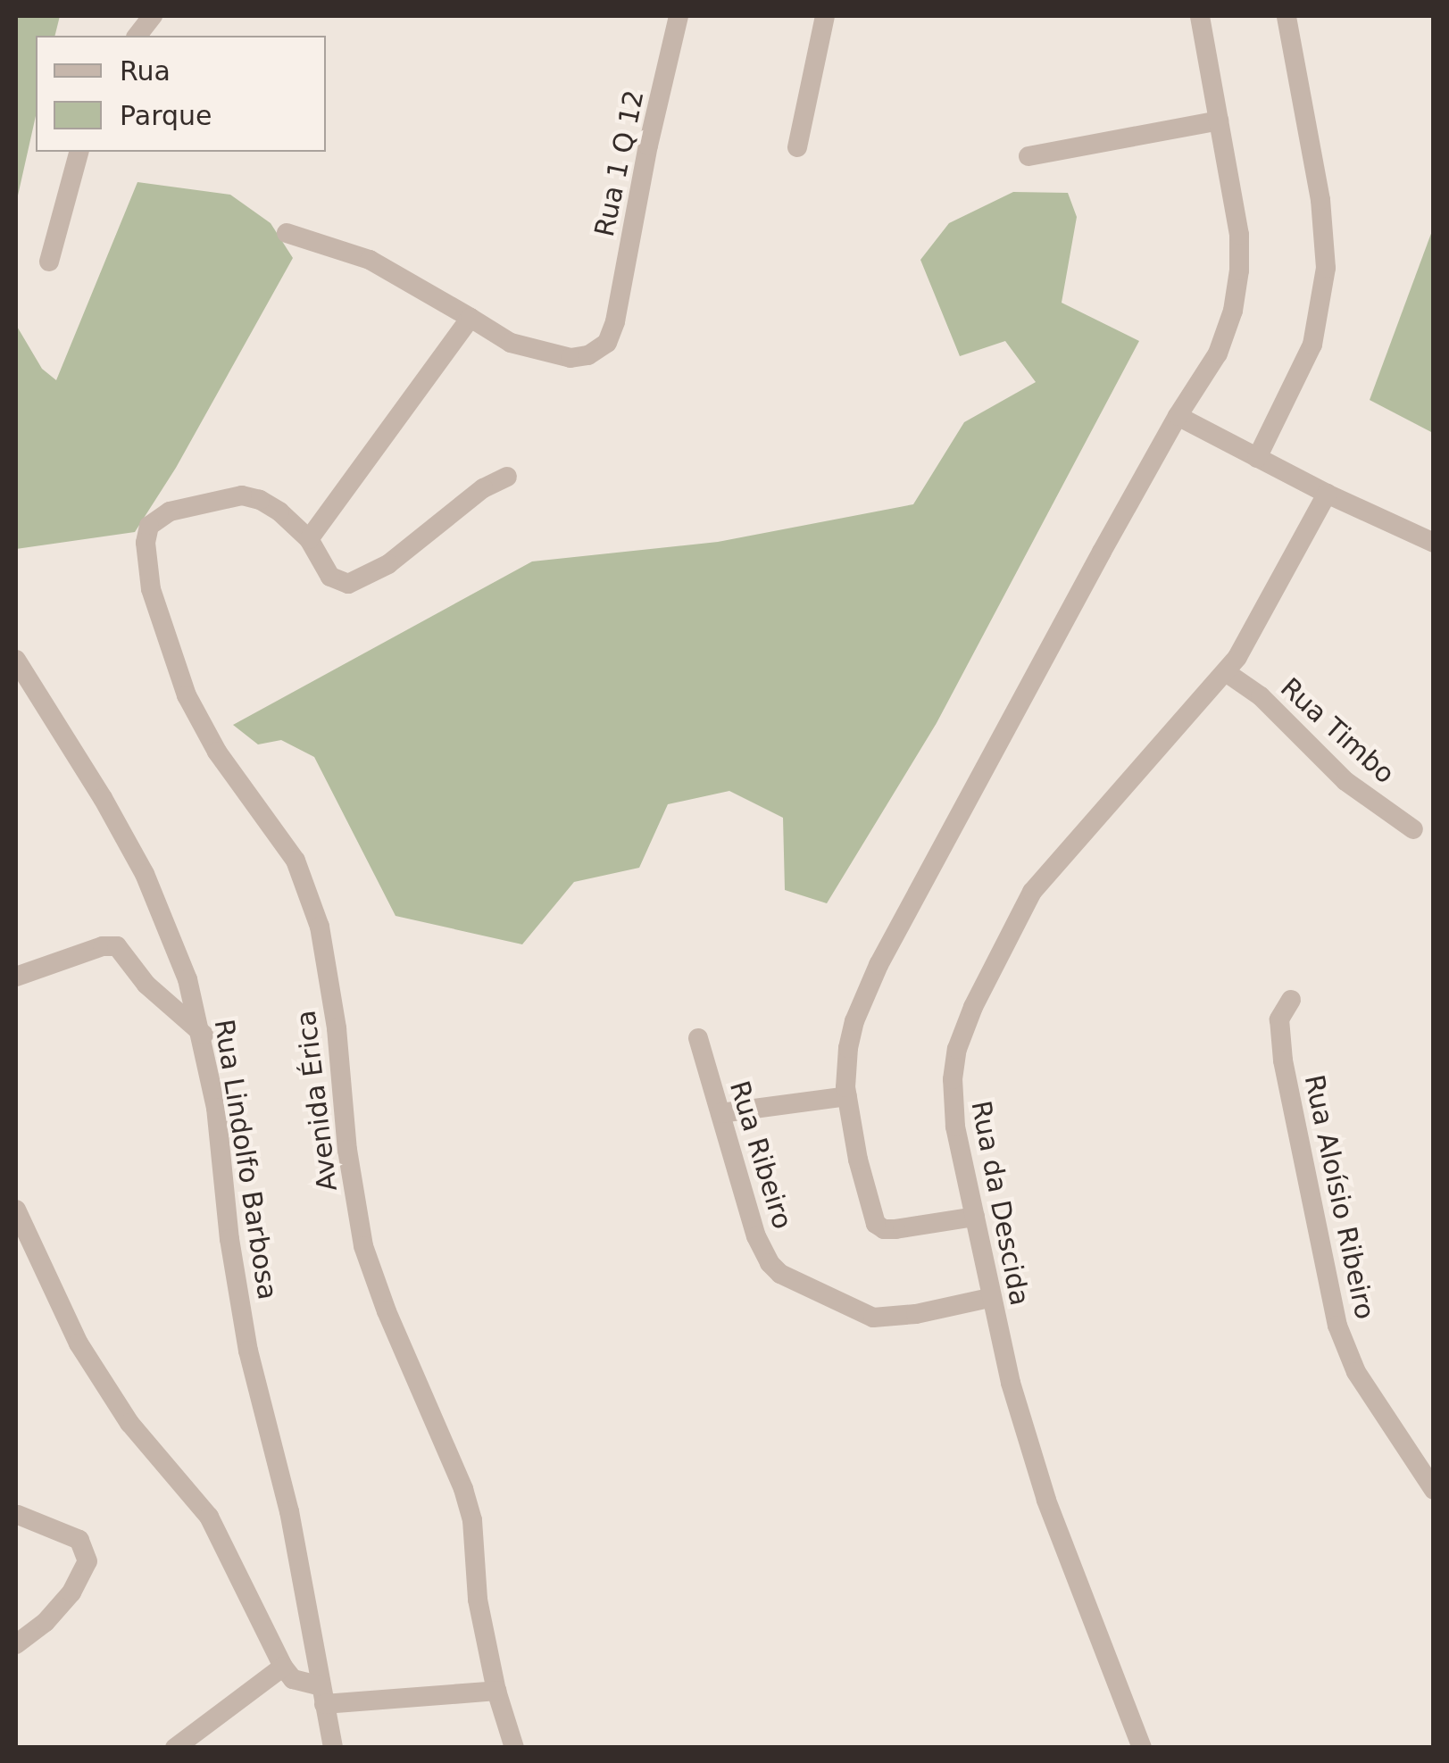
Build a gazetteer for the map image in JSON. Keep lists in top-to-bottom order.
{
  "streets": {
    "street": [
      "Rua 1 Q 12",
      "Rua Timbo",
      "Avenida Érica",
      "Rua Ribeiro",
      "Rua Lindolfo Barbosa",
      "Rua Aloísio Ribeiro",
      "Rua da Descida"
    ]
  },
  "crossings": [
    ["Rua Timbo", "Rua da Descida"],
    ["Rua Ribeiro", "Rua da Descida"]
  ],
  "legend": ["Rua", "Parque"]
}
